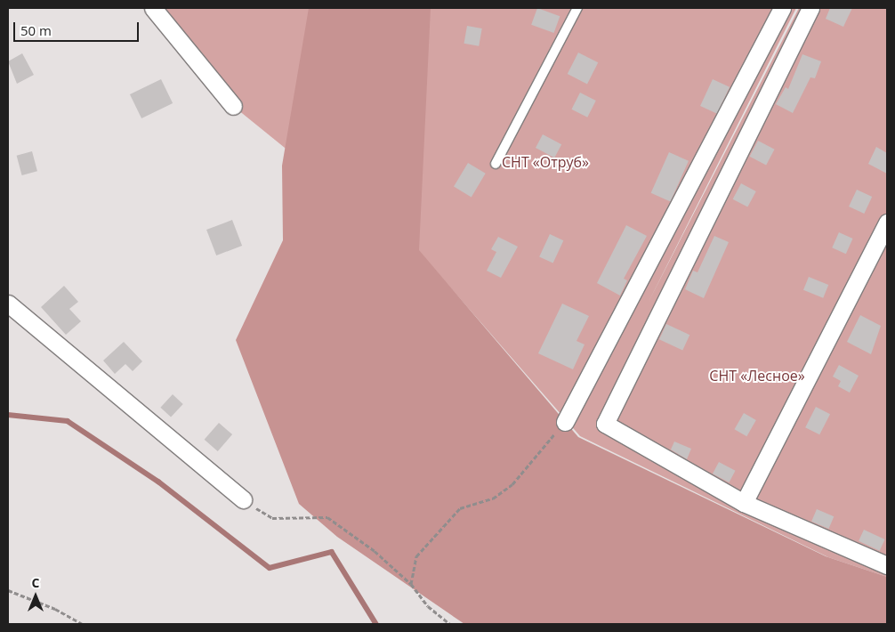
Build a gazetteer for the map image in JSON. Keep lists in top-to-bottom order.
{
  "parks": ["СНТ «Отруб»", "СНТ «Лесное»"],
  "scale_bar": "50 m",
  "north": "top"
}
